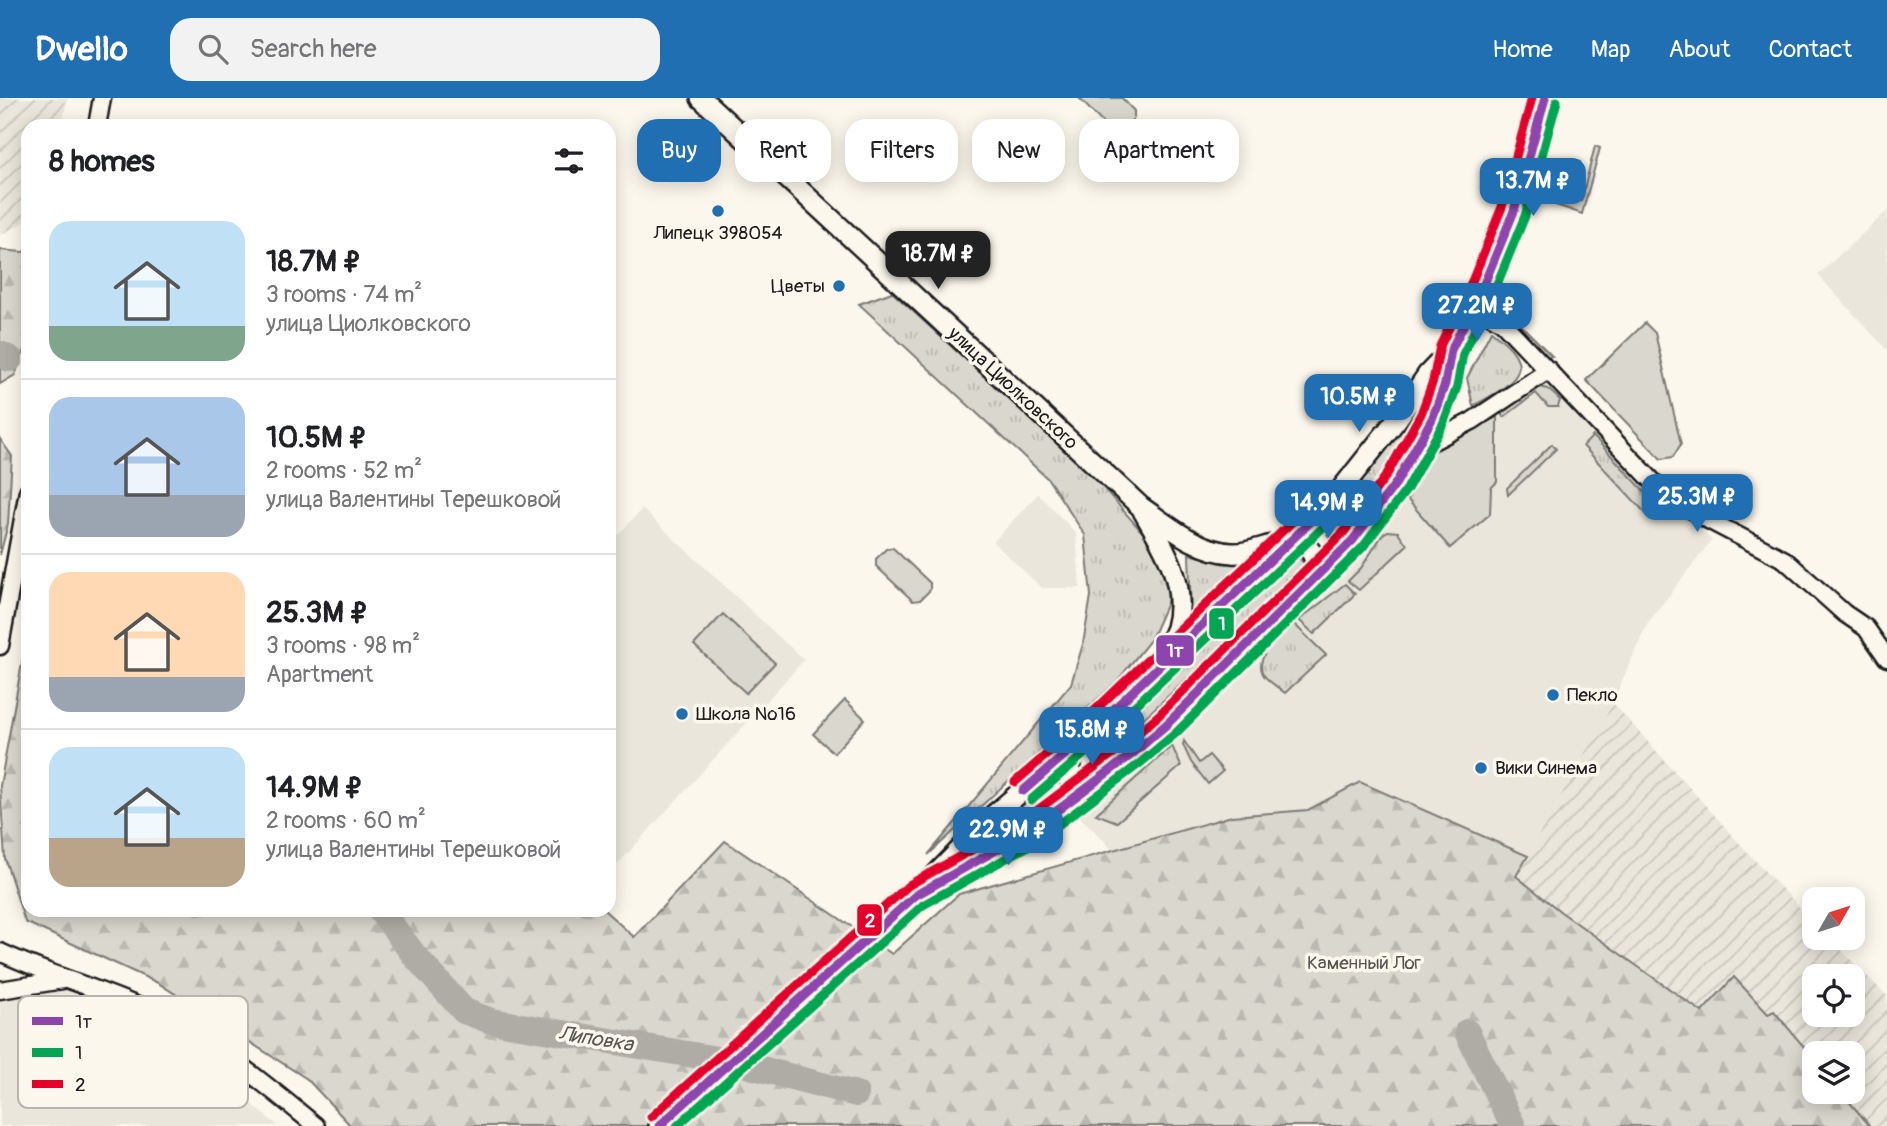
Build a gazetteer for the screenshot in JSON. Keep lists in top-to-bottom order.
{
  "streets": {
    "main road": ["улица Циолковского"]
  },
  "water": ["Липовка"],
  "parks": ["Каменный Лог"],
  "places": [
    "Липецк 398054",
    "Цветы",
    "Пекло",
    "Школа №16",
    "Вики Синема"
  ],
  "lines": ["transit line 1т", "transit line 2", "transit line 1"],
  "legend": ["1т", "1", "2"],
  "north": "top right",
  "page": {
    "header": "Dwello",
    "search": "Search here",
    "nav": [
      "Home",
      "Map",
      "About",
      "Contact"
    ],
    "chip": [
      "Buy",
      "Rent",
      "Filters",
      "New",
      "Apartment"
    ],
    "heading": "8 homes",
    "price": [
      "13.7M ₽",
      "18.7M ₽",
      "27.2M ₽",
      "10.5M ₽",
      "25.3M ₽",
      "14.9M ₽",
      "15.8M ₽",
      "22.9M ₽"
    ],
    "list": [
      {
        "name": "18.7M ₽",
        "note": "3 rooms · 74 m² · улица Циолковского"
      },
      {
        "name": "10.5M ₽",
        "note": "2 rooms · 52 m² · улица Валентины Терешковой"
      },
      {
        "name": "25.3M ₽",
        "note": "3 rooms · 98 m² · Apartment"
      },
      {
        "name": "14.9M ₽",
        "note": "2 rooms · 60 m² · улица Валентины Терешковой"
      }
    ]
  }
}
